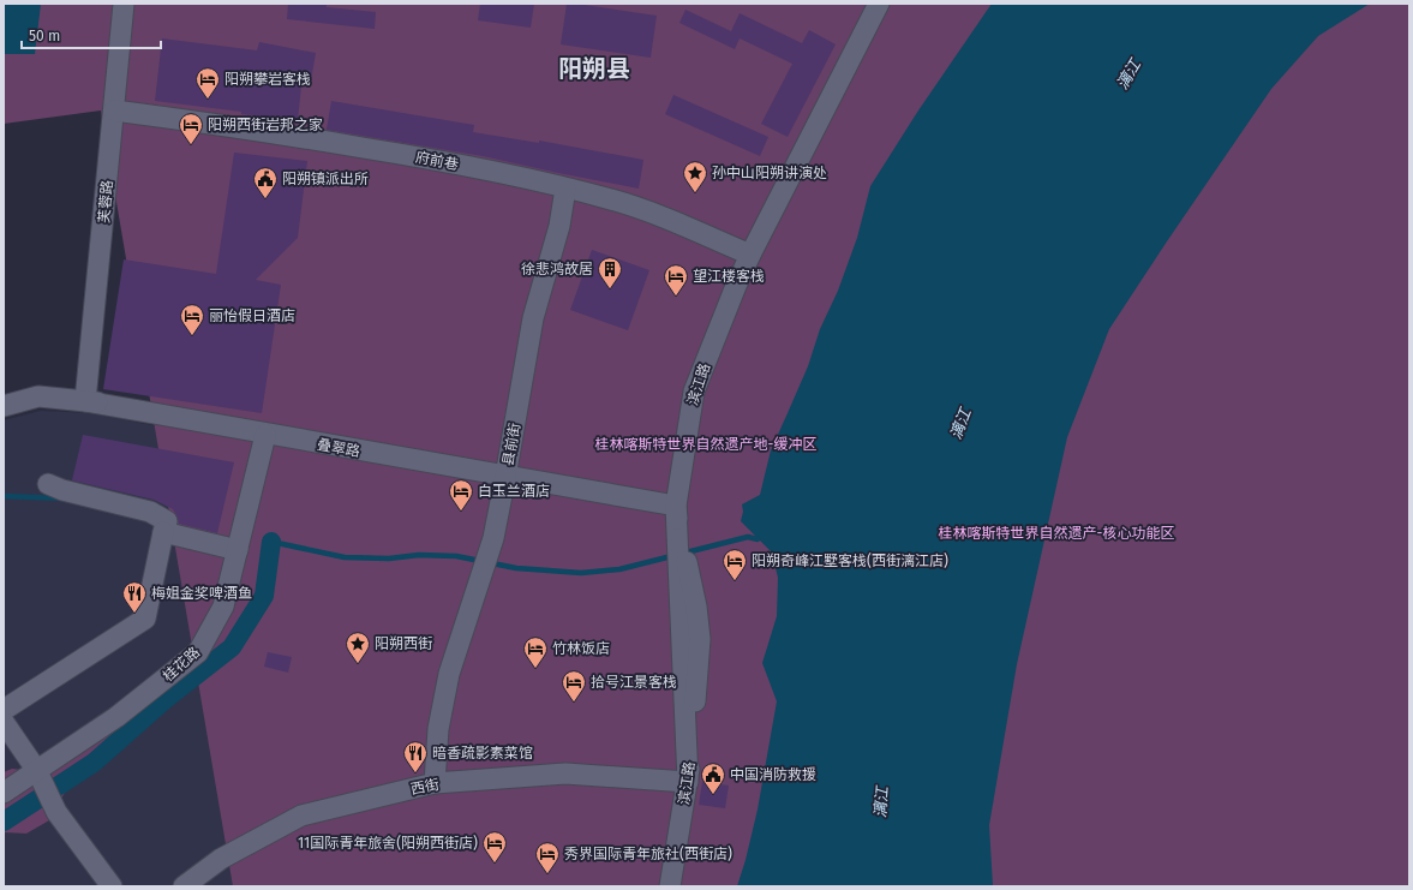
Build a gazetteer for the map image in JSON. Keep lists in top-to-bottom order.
{
  "streets": {
    "street": [
      "府前巷",
      "芙蓉路",
      "滨江路",
      "县前街",
      "叠翠路",
      "桂花路",
      "西街"
    ]
  },
  "crossings": [
    ["府前巷", "芙蓉路"],
    ["府前巷", "滨江路"],
    ["府前巷", "县前街"],
    ["芙蓉路", "叠翠路"],
    ["滨江路", "叠翠路"],
    ["滨江路", "西街"],
    ["县前街", "叠翠路"],
    ["县前街", "西街"],
    ["叠翠路", "桂花路"]
  ],
  "districts": ["阳朔县"],
  "water": ["漓江"],
  "parks": ["桂林喀斯特世界自然遗产地-缓冲区", "桂林喀斯特世界自然遗产-核心功能区"],
  "places": {
    "hotel": [
      "阳朔攀岩客栈",
      "阳朔西街岩邦之家",
      "望江楼客栈",
      "丽怡假日酒店",
      "白玉兰酒店",
      "阳朔奇峰江墅客栈(西街漓江店)",
      "竹林饭店",
      "拾号江景客栈",
      "11国际青年旅舍(阳朔西街店)",
      "秀界国际青年旅社(西街店)"
    ],
    "place": ["孙中山阳朔讲演处", "阳朔西街"],
    "public building": ["阳朔镇派出所", "中国消防救援"],
    "building": ["徐悲鸿故居"],
    "restaurant": ["梅姐金奖啤酒鱼", "暗香疏影素菜馆"]
  },
  "scale_bar": "50 m"
}
